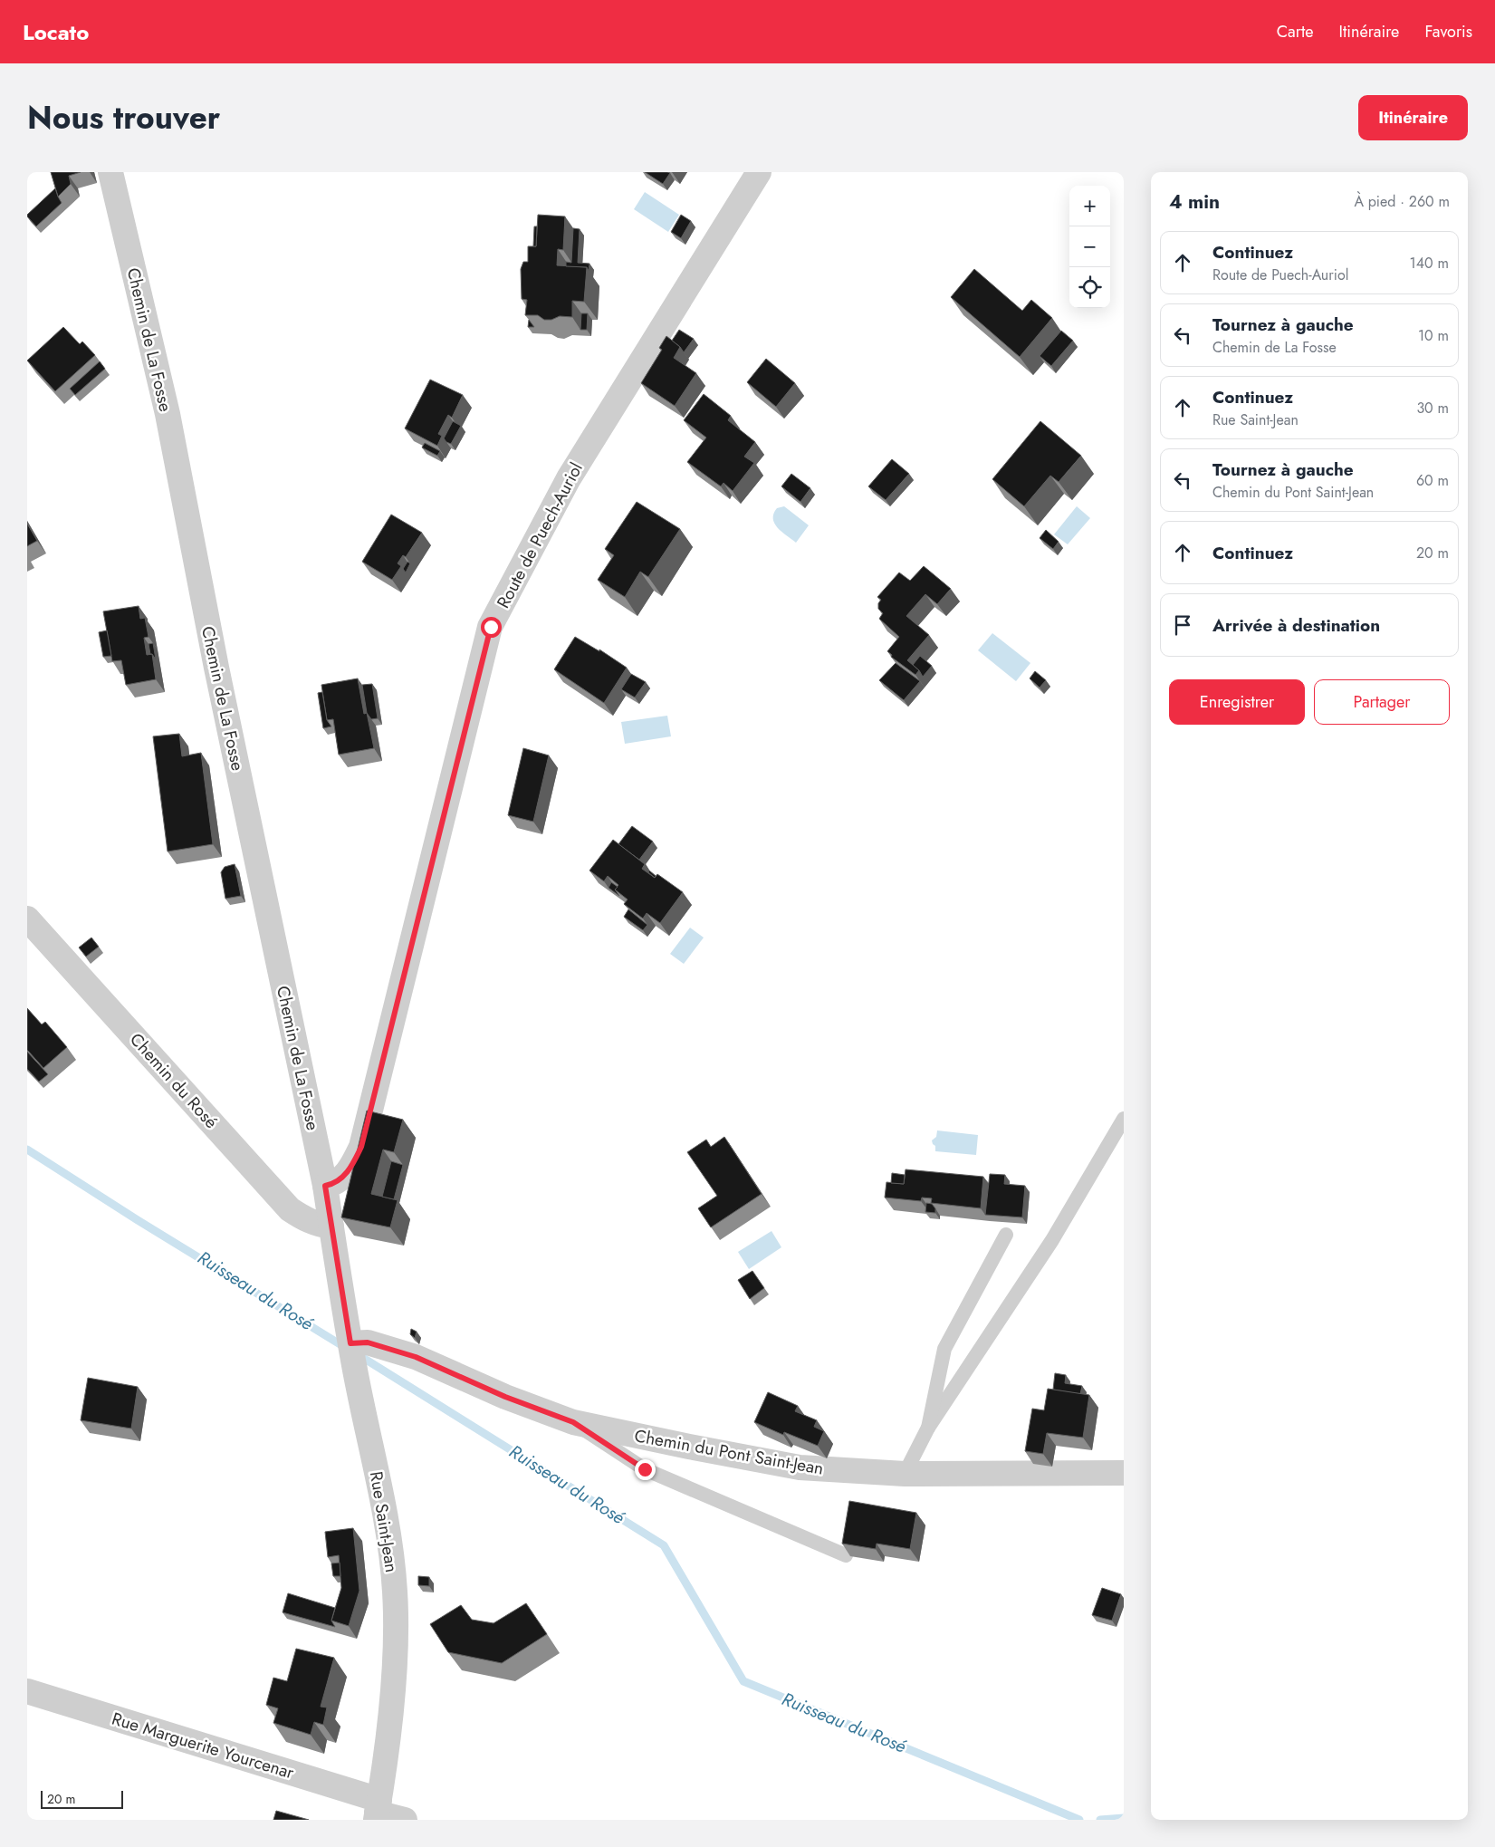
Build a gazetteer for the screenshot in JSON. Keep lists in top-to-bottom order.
{
  "streets": {
    "street": [
      "Chemin de La Fosse",
      "Route de Puech-Auriol",
      "Chemin du Rosé",
      "Chemin du Pont Saint-Jean",
      "Rue Saint-Jean",
      "Rue Marguerite Yourcenar"
    ]
  },
  "crossings": [
    ["Chemin de La Fosse", "Route de Puech-Auriol"],
    ["Chemin de La Fosse", "Chemin du Rosé"],
    ["Chemin de La Fosse", "Rue Saint-Jean"],
    ["Chemin du Rosé", "Rue Saint-Jean"],
    ["Chemin du Pont Saint-Jean", "Rue Saint-Jean"],
    ["Rue Saint-Jean", "Rue Marguerite Yourcenar"]
  ],
  "water": ["Ruisseau du Rosé"],
  "scale_bar": "20 m",
  "page": {
    "header": "Locato",
    "nav": ["Carte", "Itinéraire", "Favoris"],
    "title": "Nous trouver",
    "buttons": [
      "Itinéraire",
      ["Enregistrer", "Partager"]
    ],
    "heading": ["4 min", "À pied · 260 m"],
    "map_buttons": ["+", "−"],
    "list": [
      ["Continuez", "Route de Puech-Auriol", "140 m"],
      ["Tournez à gauche", "Chemin de La Fosse", "10 m"],
      ["Continuez", "Rue Saint-Jean", "30 m"],
      ["Tournez à gauche", "Chemin du Pont Saint-Jean", "60 m"],
      ["Continuez", "20 m"],
      "Arrivée à destination"
    ],
    "scale": "20 m"
  }
}
